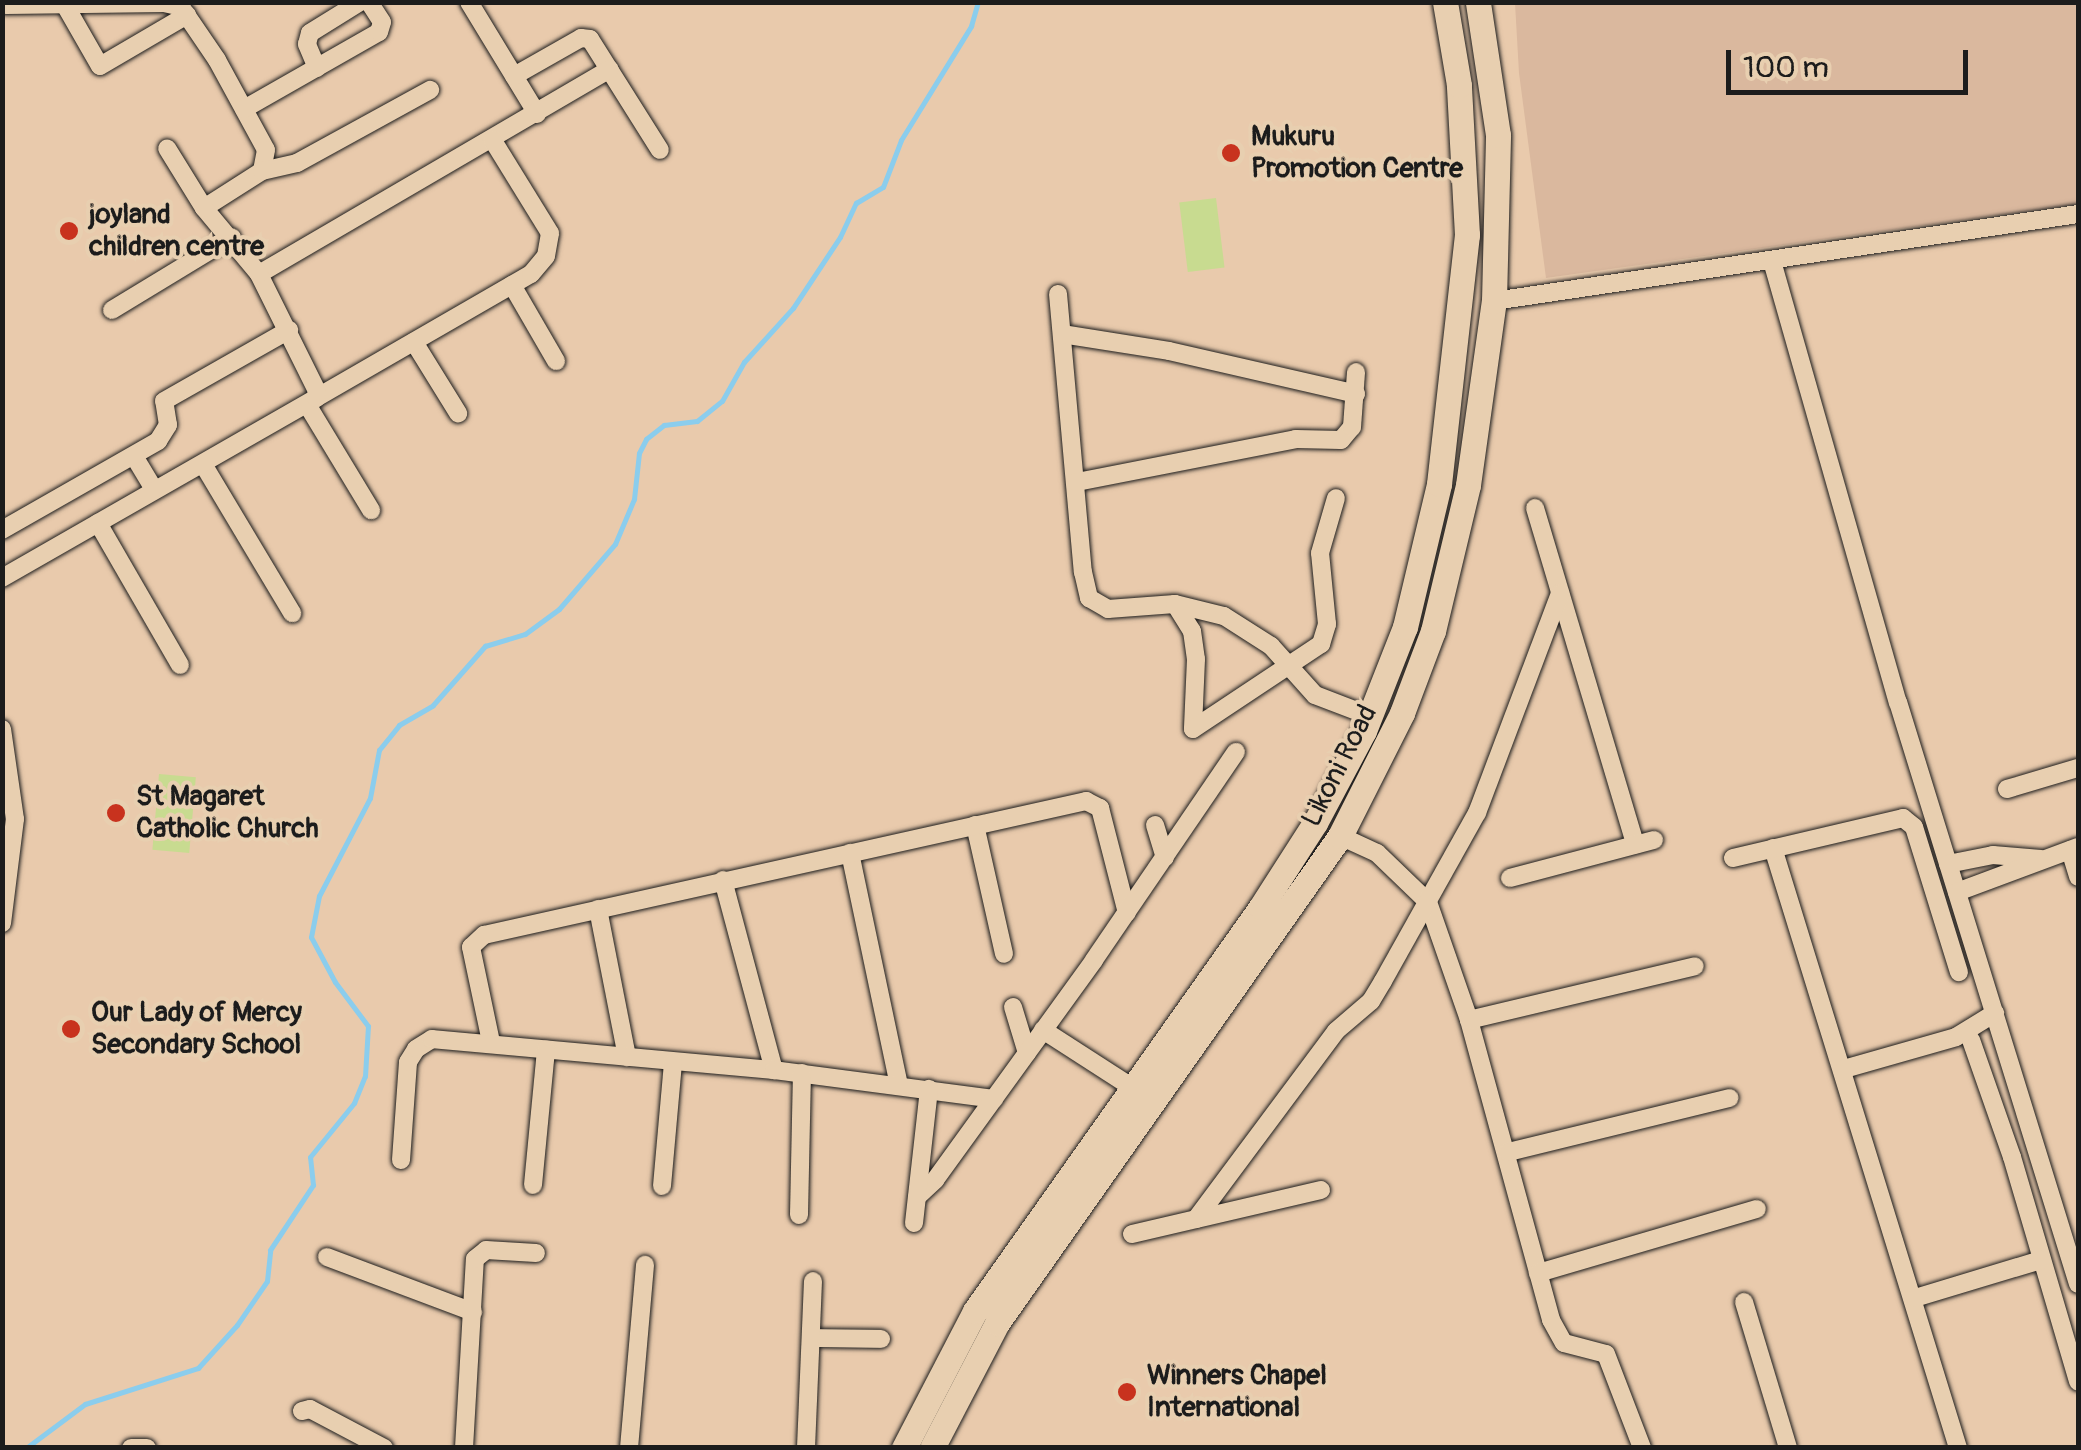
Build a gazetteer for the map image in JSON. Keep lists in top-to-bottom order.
{
  "streets": {
    "main road": ["Likoni Road"]
  },
  "places": [
    "Mukuru Promotion Centre",
    "joyland children centre",
    "St Magaret Catholic Church",
    "Our Lady of Mercy Secondary School",
    "Winners Chapel International"
  ],
  "scale_bar": "100 m"
}
